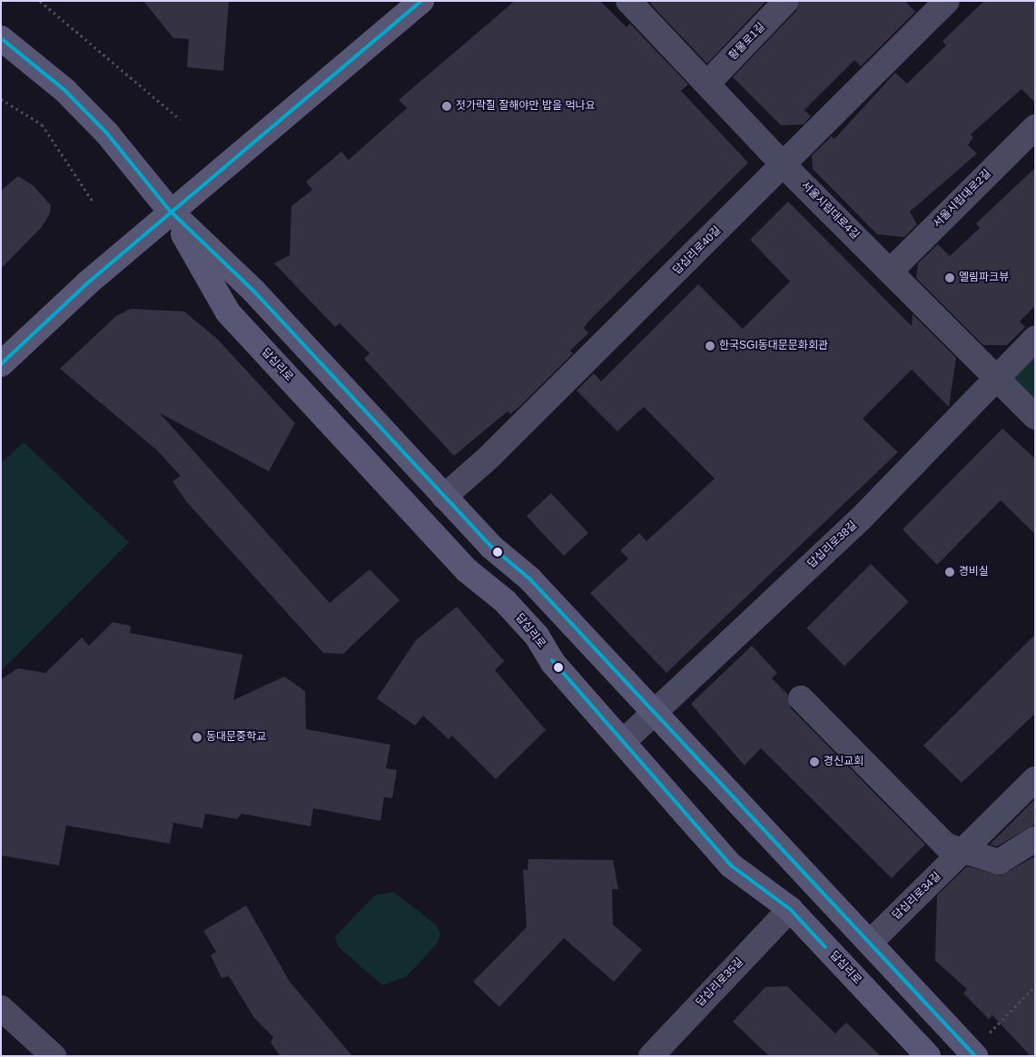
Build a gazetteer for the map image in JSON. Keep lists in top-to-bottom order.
{
  "streets": {
    "main road": ["답십리로"],
    "street": [
      "황물로1길",
      "서울시립대로2길",
      "서울시립대로4길",
      "답십리로40길",
      "답십리로38길",
      "답십리로34길",
      "답십리로35길"
    ]
  },
  "crossings": [
    ["황물로1길", "서울시립대로4길"],
    ["서울시립대로2길", "서울시립대로4길"],
    ["서울시립대로4길", "답십리로40길"],
    ["서울시립대로4길", "답십리로38길"],
    ["답십리로40길", "답십리로"],
    ["답십리로", "답십리로38길"],
    ["답십리로", "답십리로34길"],
    ["답십리로", "답십리로35길"]
  ],
  "places": [
    "젓가락질 잘해야만 밥을 먹나요",
    "엘림파크뷰",
    "한국SGI동대문문화회관",
    "경비실",
    "동대문중학교",
    "경신교회"
  ]
}
